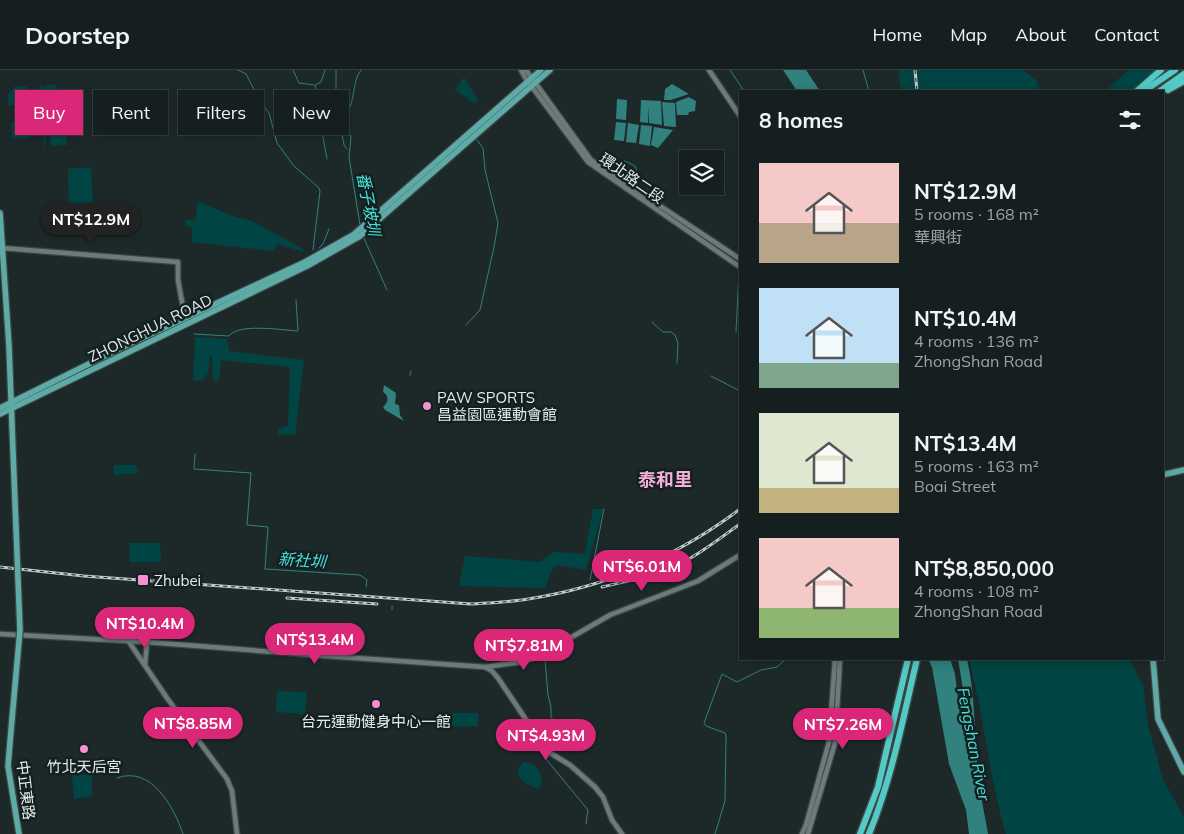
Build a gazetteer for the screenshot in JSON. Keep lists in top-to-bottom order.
{
  "streets": {
    "main road": ["ZHONGHUA ROAD", "中正東路"],
    "street": ["環北路二段"]
  },
  "crossings": [
    ["ZHONGHUA ROAD", "中正東路"]
  ],
  "districts": ["泰和里"],
  "water": ["番子坡圳", "新社圳", "Fengshan River"],
  "places": {
    "other": ["PAW SPORTS 昌益園區運動會館", "台元運動健身中心一館", "竹北天后宮"],
    "transit": ["Zhubei"]
  },
  "page": {
    "header": "Doorstep",
    "nav": [
      "Home",
      "Map",
      "About",
      "Contact"
    ],
    "chip": [
      "Buy",
      "Rent",
      "Filters",
      "New"
    ],
    "heading": "8 homes",
    "list": [
      {
        "name": "NT$12.9M",
        "note": "5 rooms · 168 m² · 華興街"
      },
      {
        "name": "NT$10.4M",
        "note": "4 rooms · 136 m² · ZhongShan Road"
      },
      {
        "name": "NT$13.4M",
        "note": "5 rooms · 163 m² · Boai Street"
      },
      {
        "name": "NT$8,850,000",
        "note": "4 rooms · 108 m² · ZhongShan Road"
      }
    ],
    "price": [
      "NT$12.9M",
      "NT$6.01M",
      "NT$10.4M",
      "NT$13.4M",
      "NT$7.81M",
      "NT$8.85M",
      "NT$7.26M",
      "NT$4.93M"
    ]
  }
}
